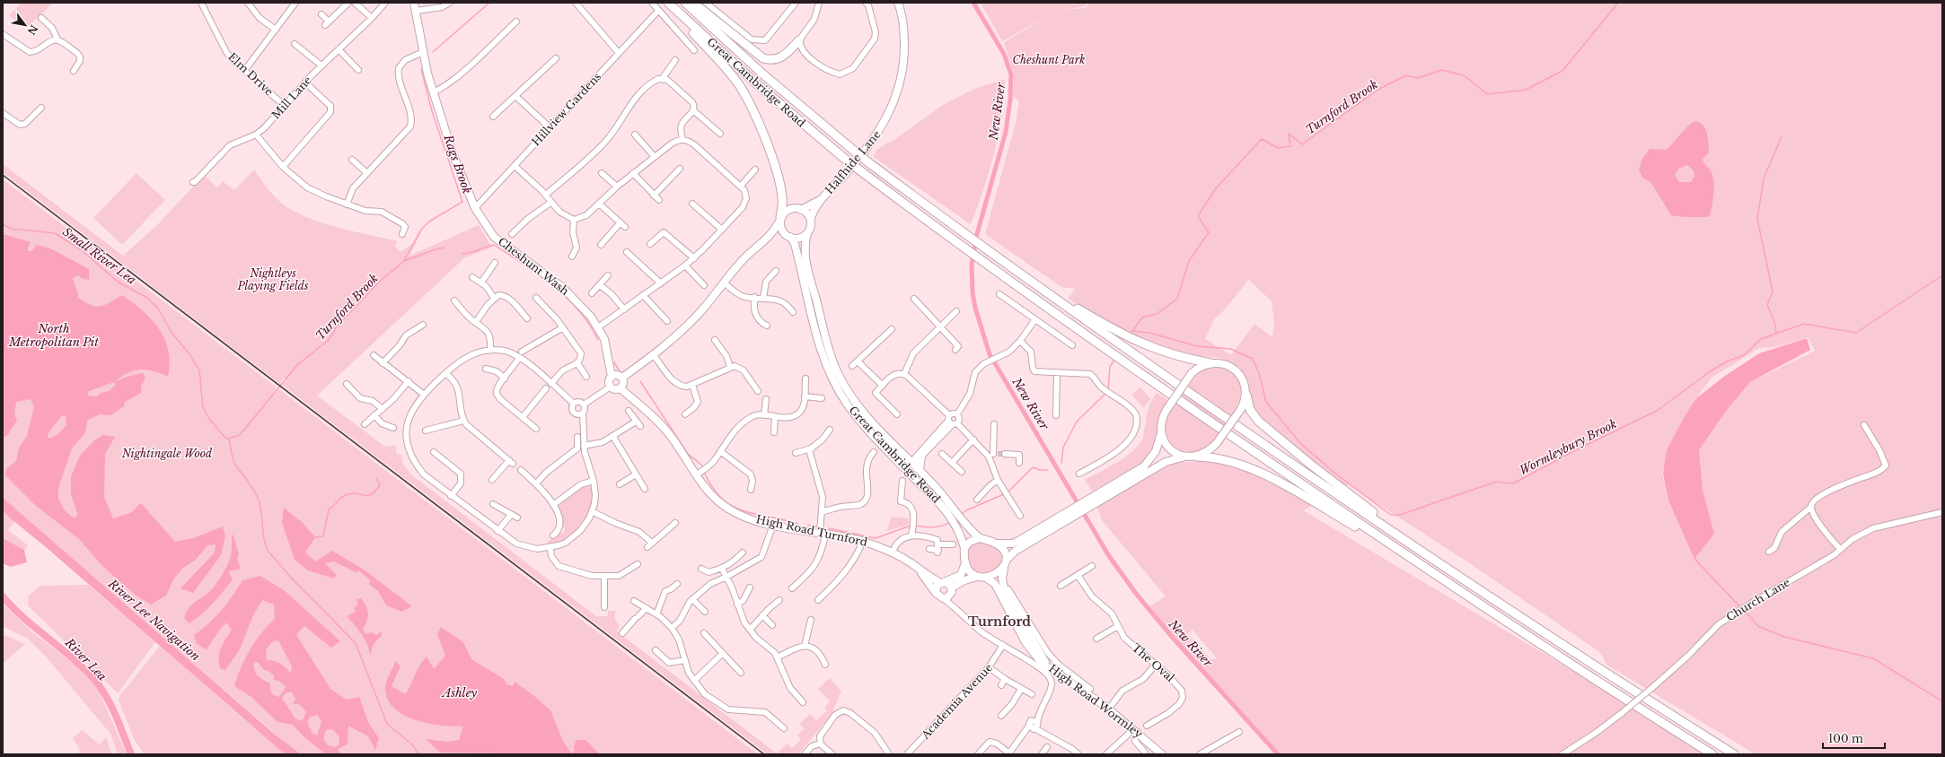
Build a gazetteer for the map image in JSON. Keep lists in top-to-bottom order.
{
  "streets": {
    "highway": ["Great Cambridge Road"],
    "main road": [
      "Halfhide Lane",
      "Cheshunt Wash",
      "High Road Turnford",
      "High Road Wormley"
    ],
    "street": [
      "Elm Drive",
      "Mill Lane",
      "Hillview Gardens",
      "Church Lane",
      "The Oval",
      "Academia Avenue"
    ]
  },
  "crossings": [
    ["Elm Drive", "Mill Lane"],
    ["Great Cambridge Road", "Halfhide Lane"],
    ["Hillview Gardens", "Cheshunt Wash"],
    ["Cheshunt Wash", "High Road Turnford"]
  ],
  "districts": ["Turnford"],
  "water": [
    "Turnford Brook",
    "New River",
    "Rags Brook",
    "Small River Lea",
    "North Metropolitan Pit",
    "Wormleybury Brook",
    "River Lee Navigation",
    "River Lea",
    "Ashley"
  ],
  "parks": ["Cheshunt Park", "Nightleys Playing Fields", "Nightingale Wood"],
  "scale_bar": "100 m",
  "north": "bottom right"
}
